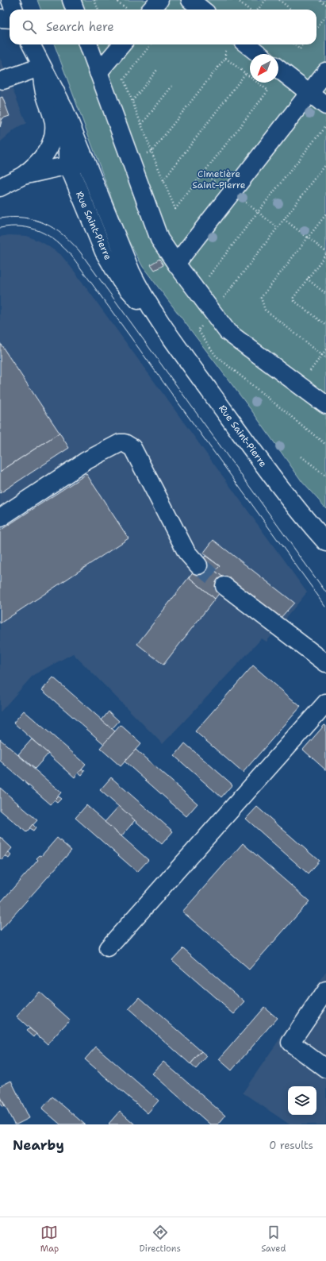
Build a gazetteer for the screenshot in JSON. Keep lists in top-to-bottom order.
{
  "streets": {
    "main road": ["Rue Saint-Pierre"]
  },
  "parks": ["Cimetière Saint-Pierre"],
  "north": "bottom left",
  "page": {
    "search": "Search here",
    "heading": ["Nearby", "0 results"],
    "nav": ["Map", "Directions", "Saved"]
  }
}
